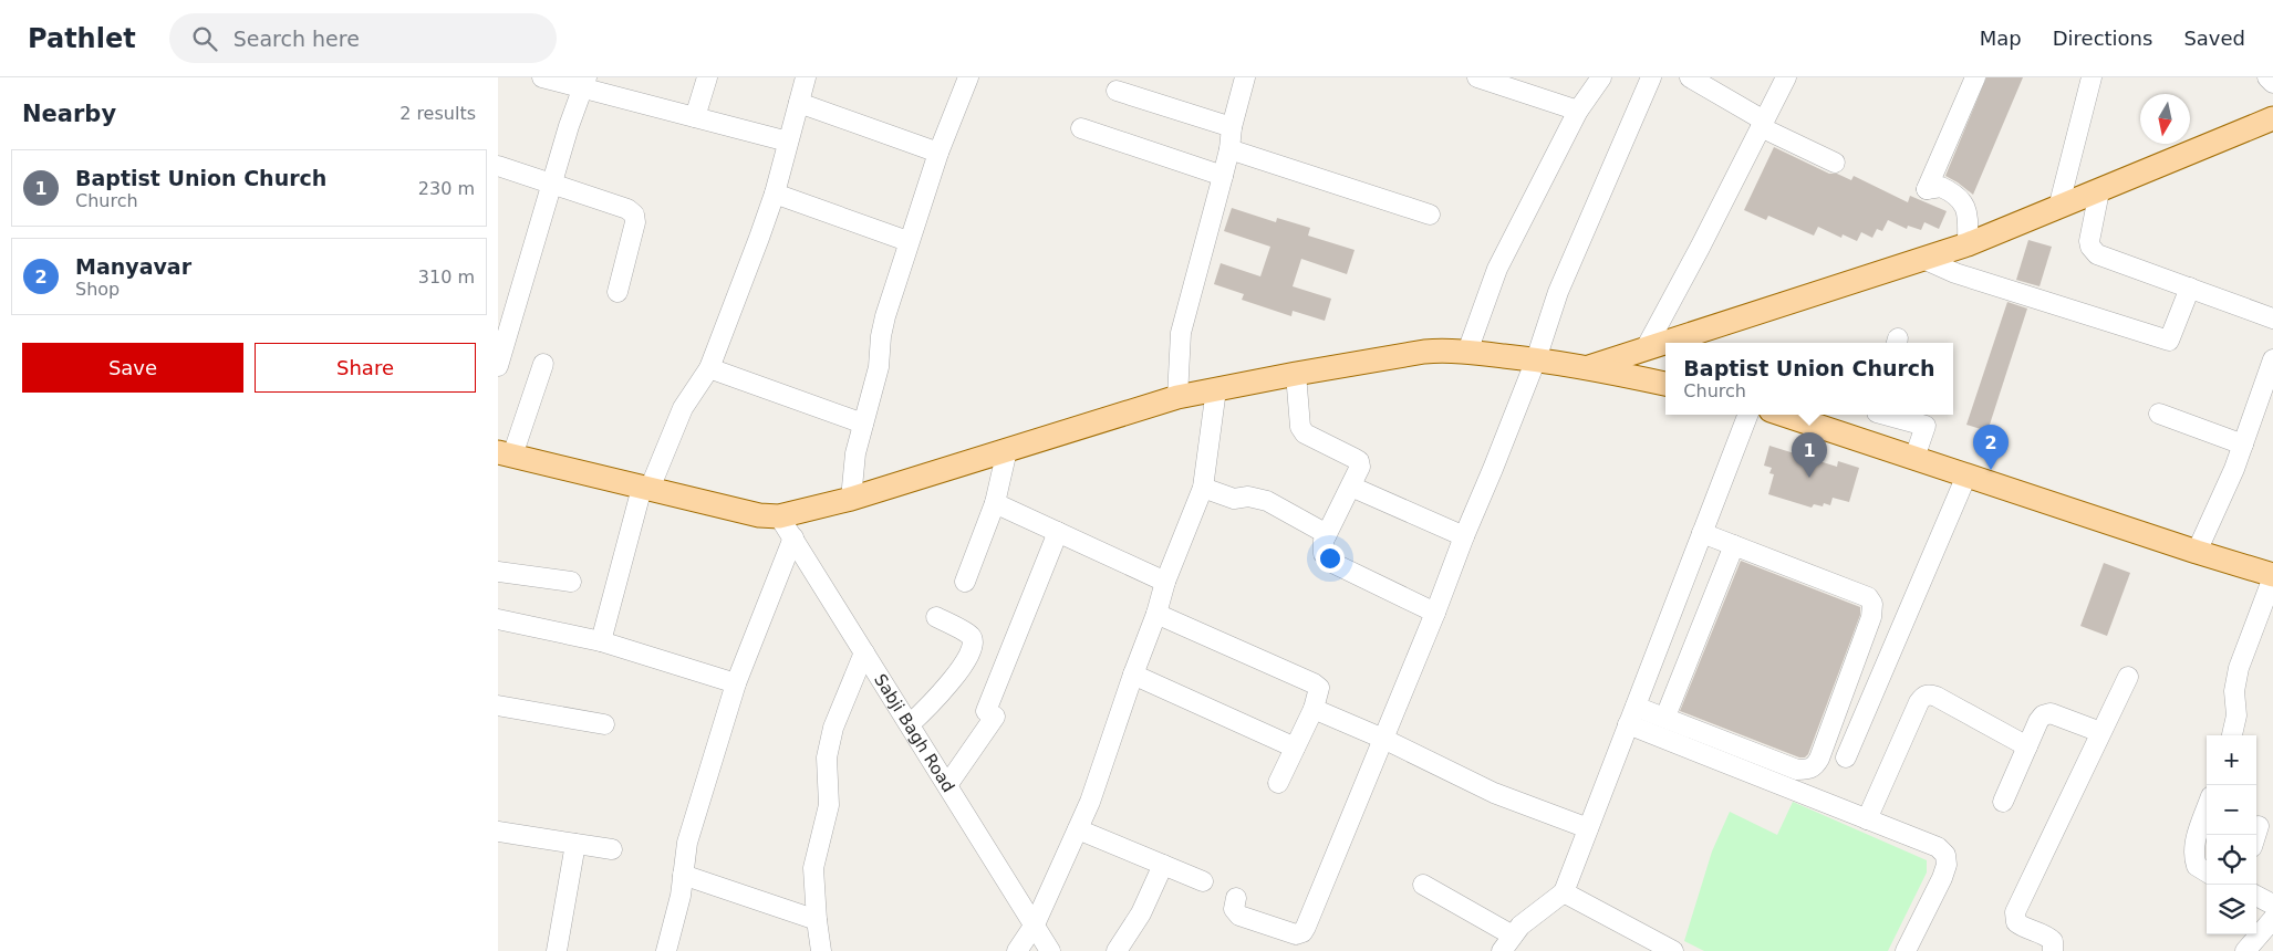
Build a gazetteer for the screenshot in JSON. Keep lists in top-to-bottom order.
{
  "streets": {
    "street": ["Sabji Bagh Road"]
  },
  "north": "bottom",
  "page": {
    "header": "Pathlet",
    "search": "Search here",
    "nav": ["Map", "Directions", "Saved"],
    "heading": ["Nearby", "2 results"],
    "list": [
      {
        "mark": "1",
        "name": "Baptist Union Church",
        "note": "Church",
        "value": "230 m"
      },
      {
        "mark": "2",
        "name": "Manyavar",
        "note": "Shop",
        "value": "310 m"
      }
    ],
    "buttons": ["Save", "Share"],
    "popup": ["Baptist Union Church", "Church"],
    "pins": ["2", "1"],
    "map_buttons": ["+", "−"]
  }
}
